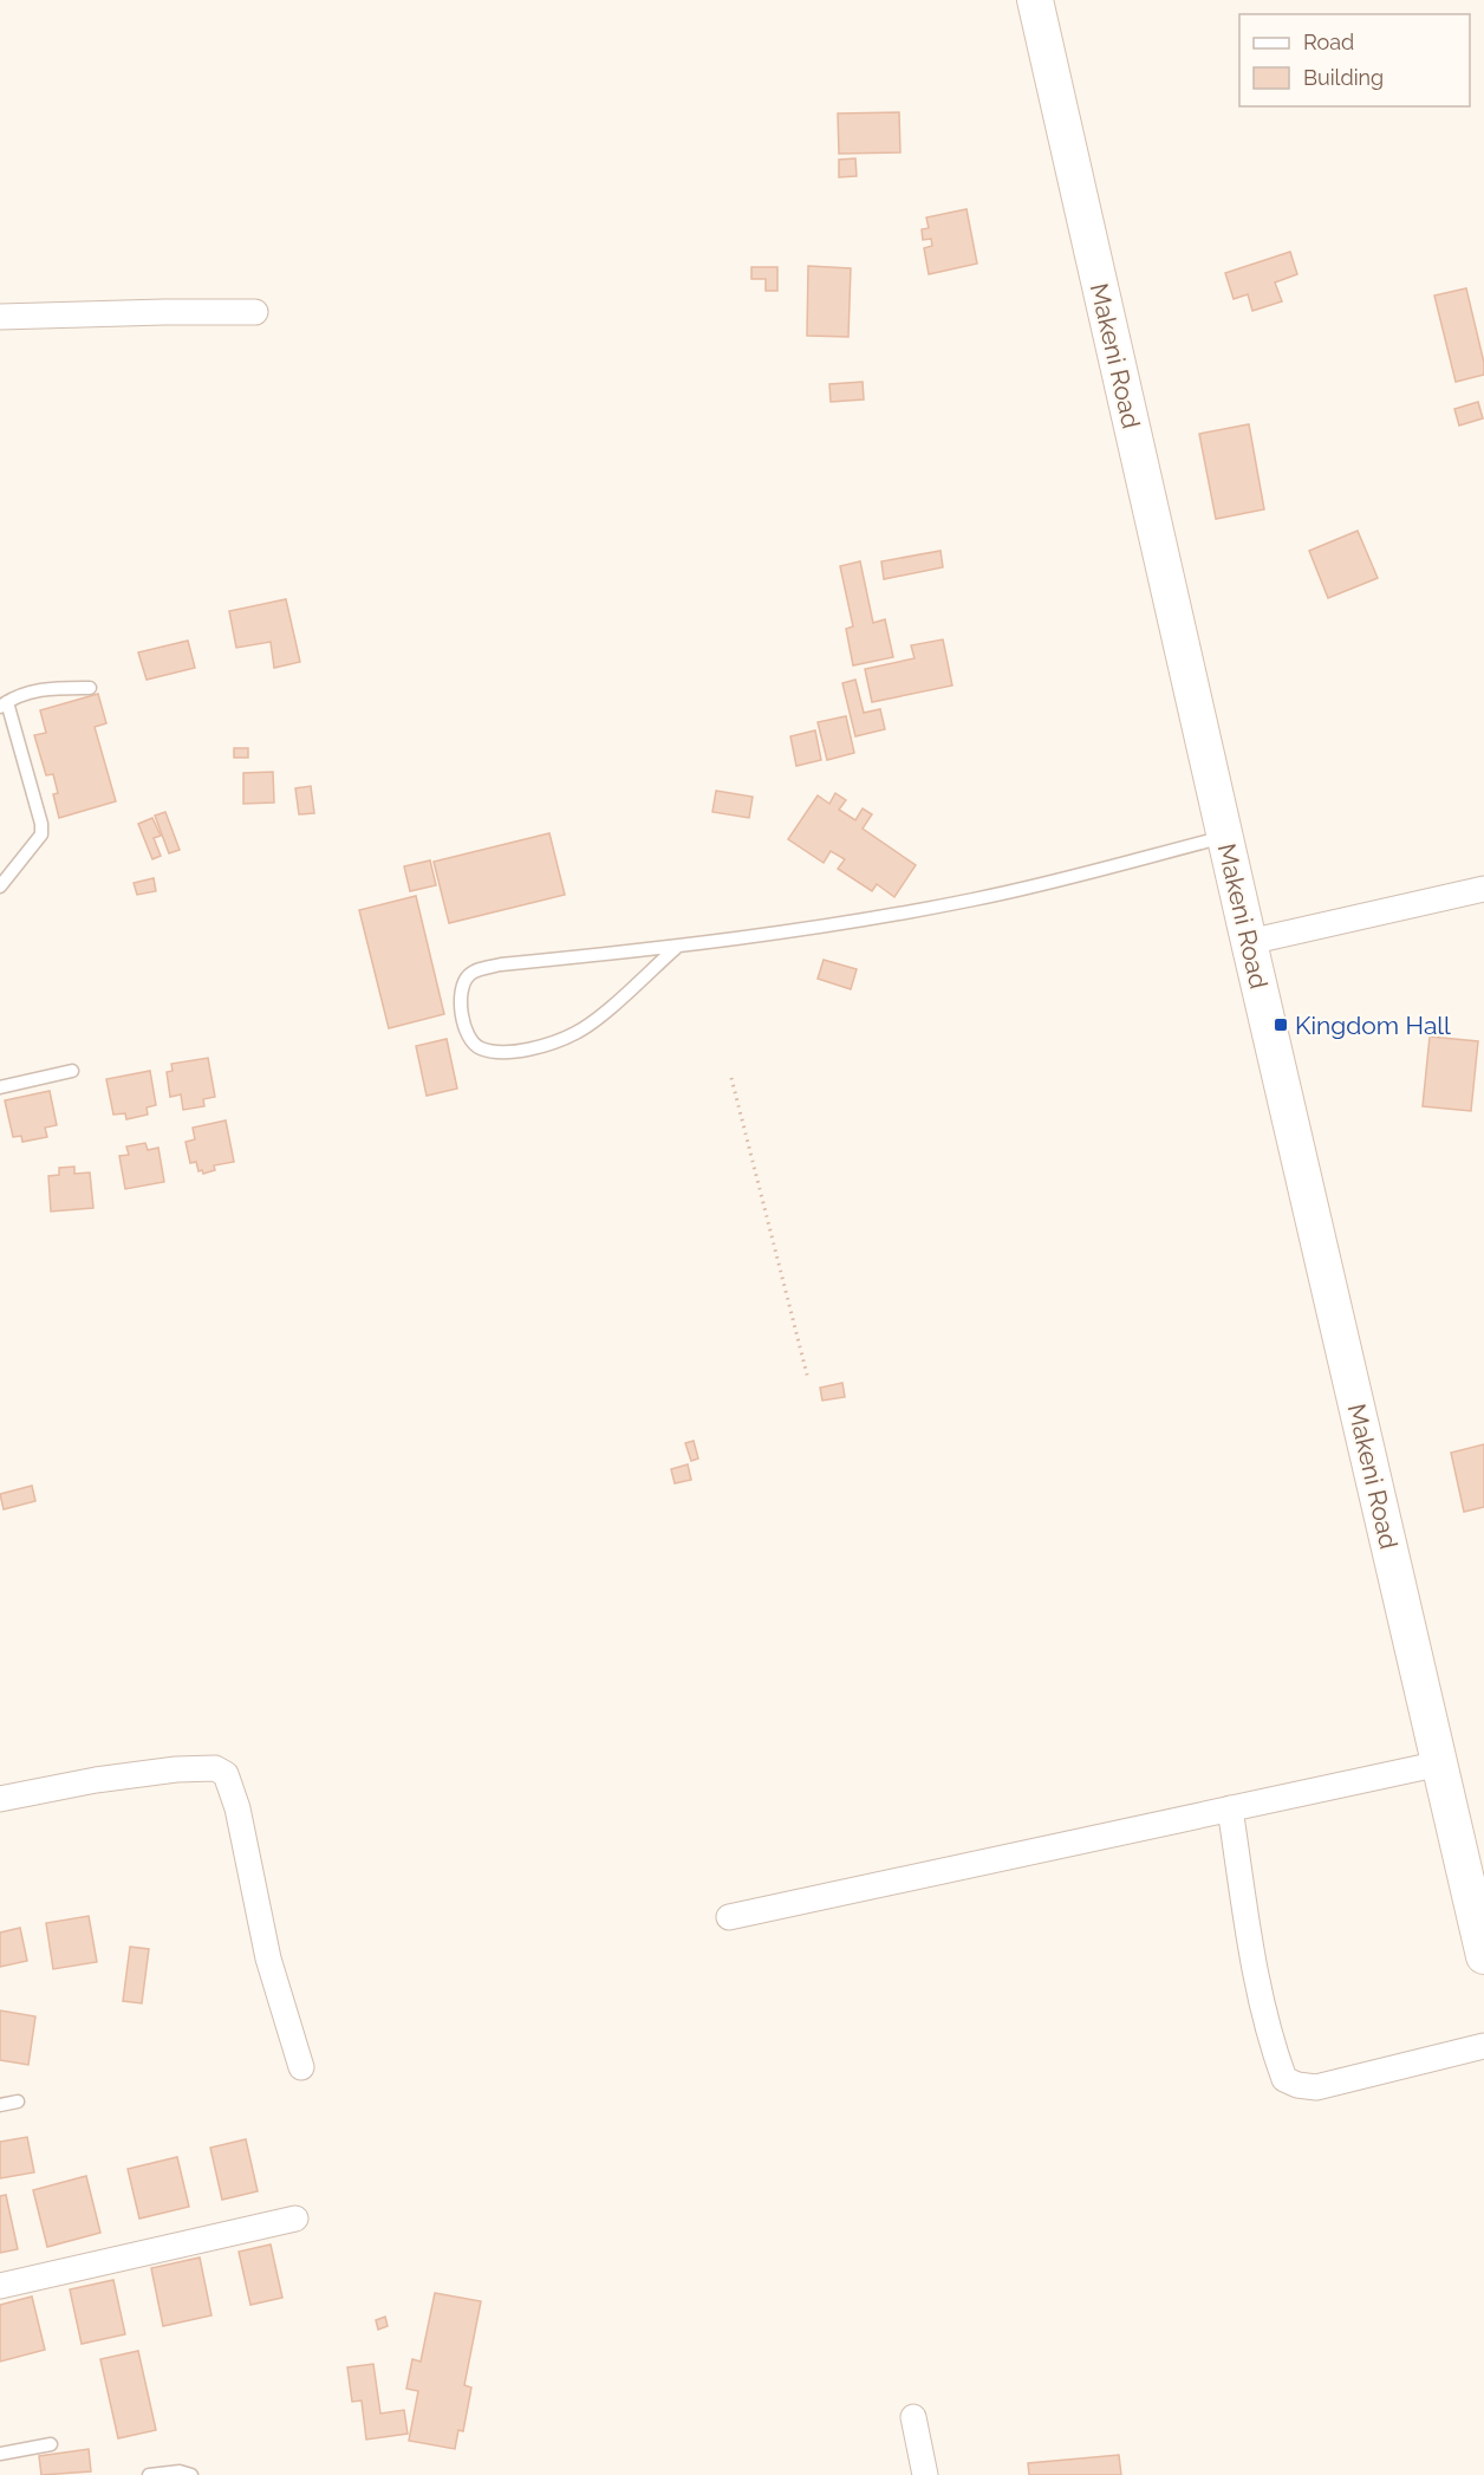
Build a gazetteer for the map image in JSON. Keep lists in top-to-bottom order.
{
  "streets": {
    "main road": ["Makeni Road"]
  },
  "places": {
    "transit": ["Kingdom Hall"]
  },
  "legend": ["Road", "Building"]
}
